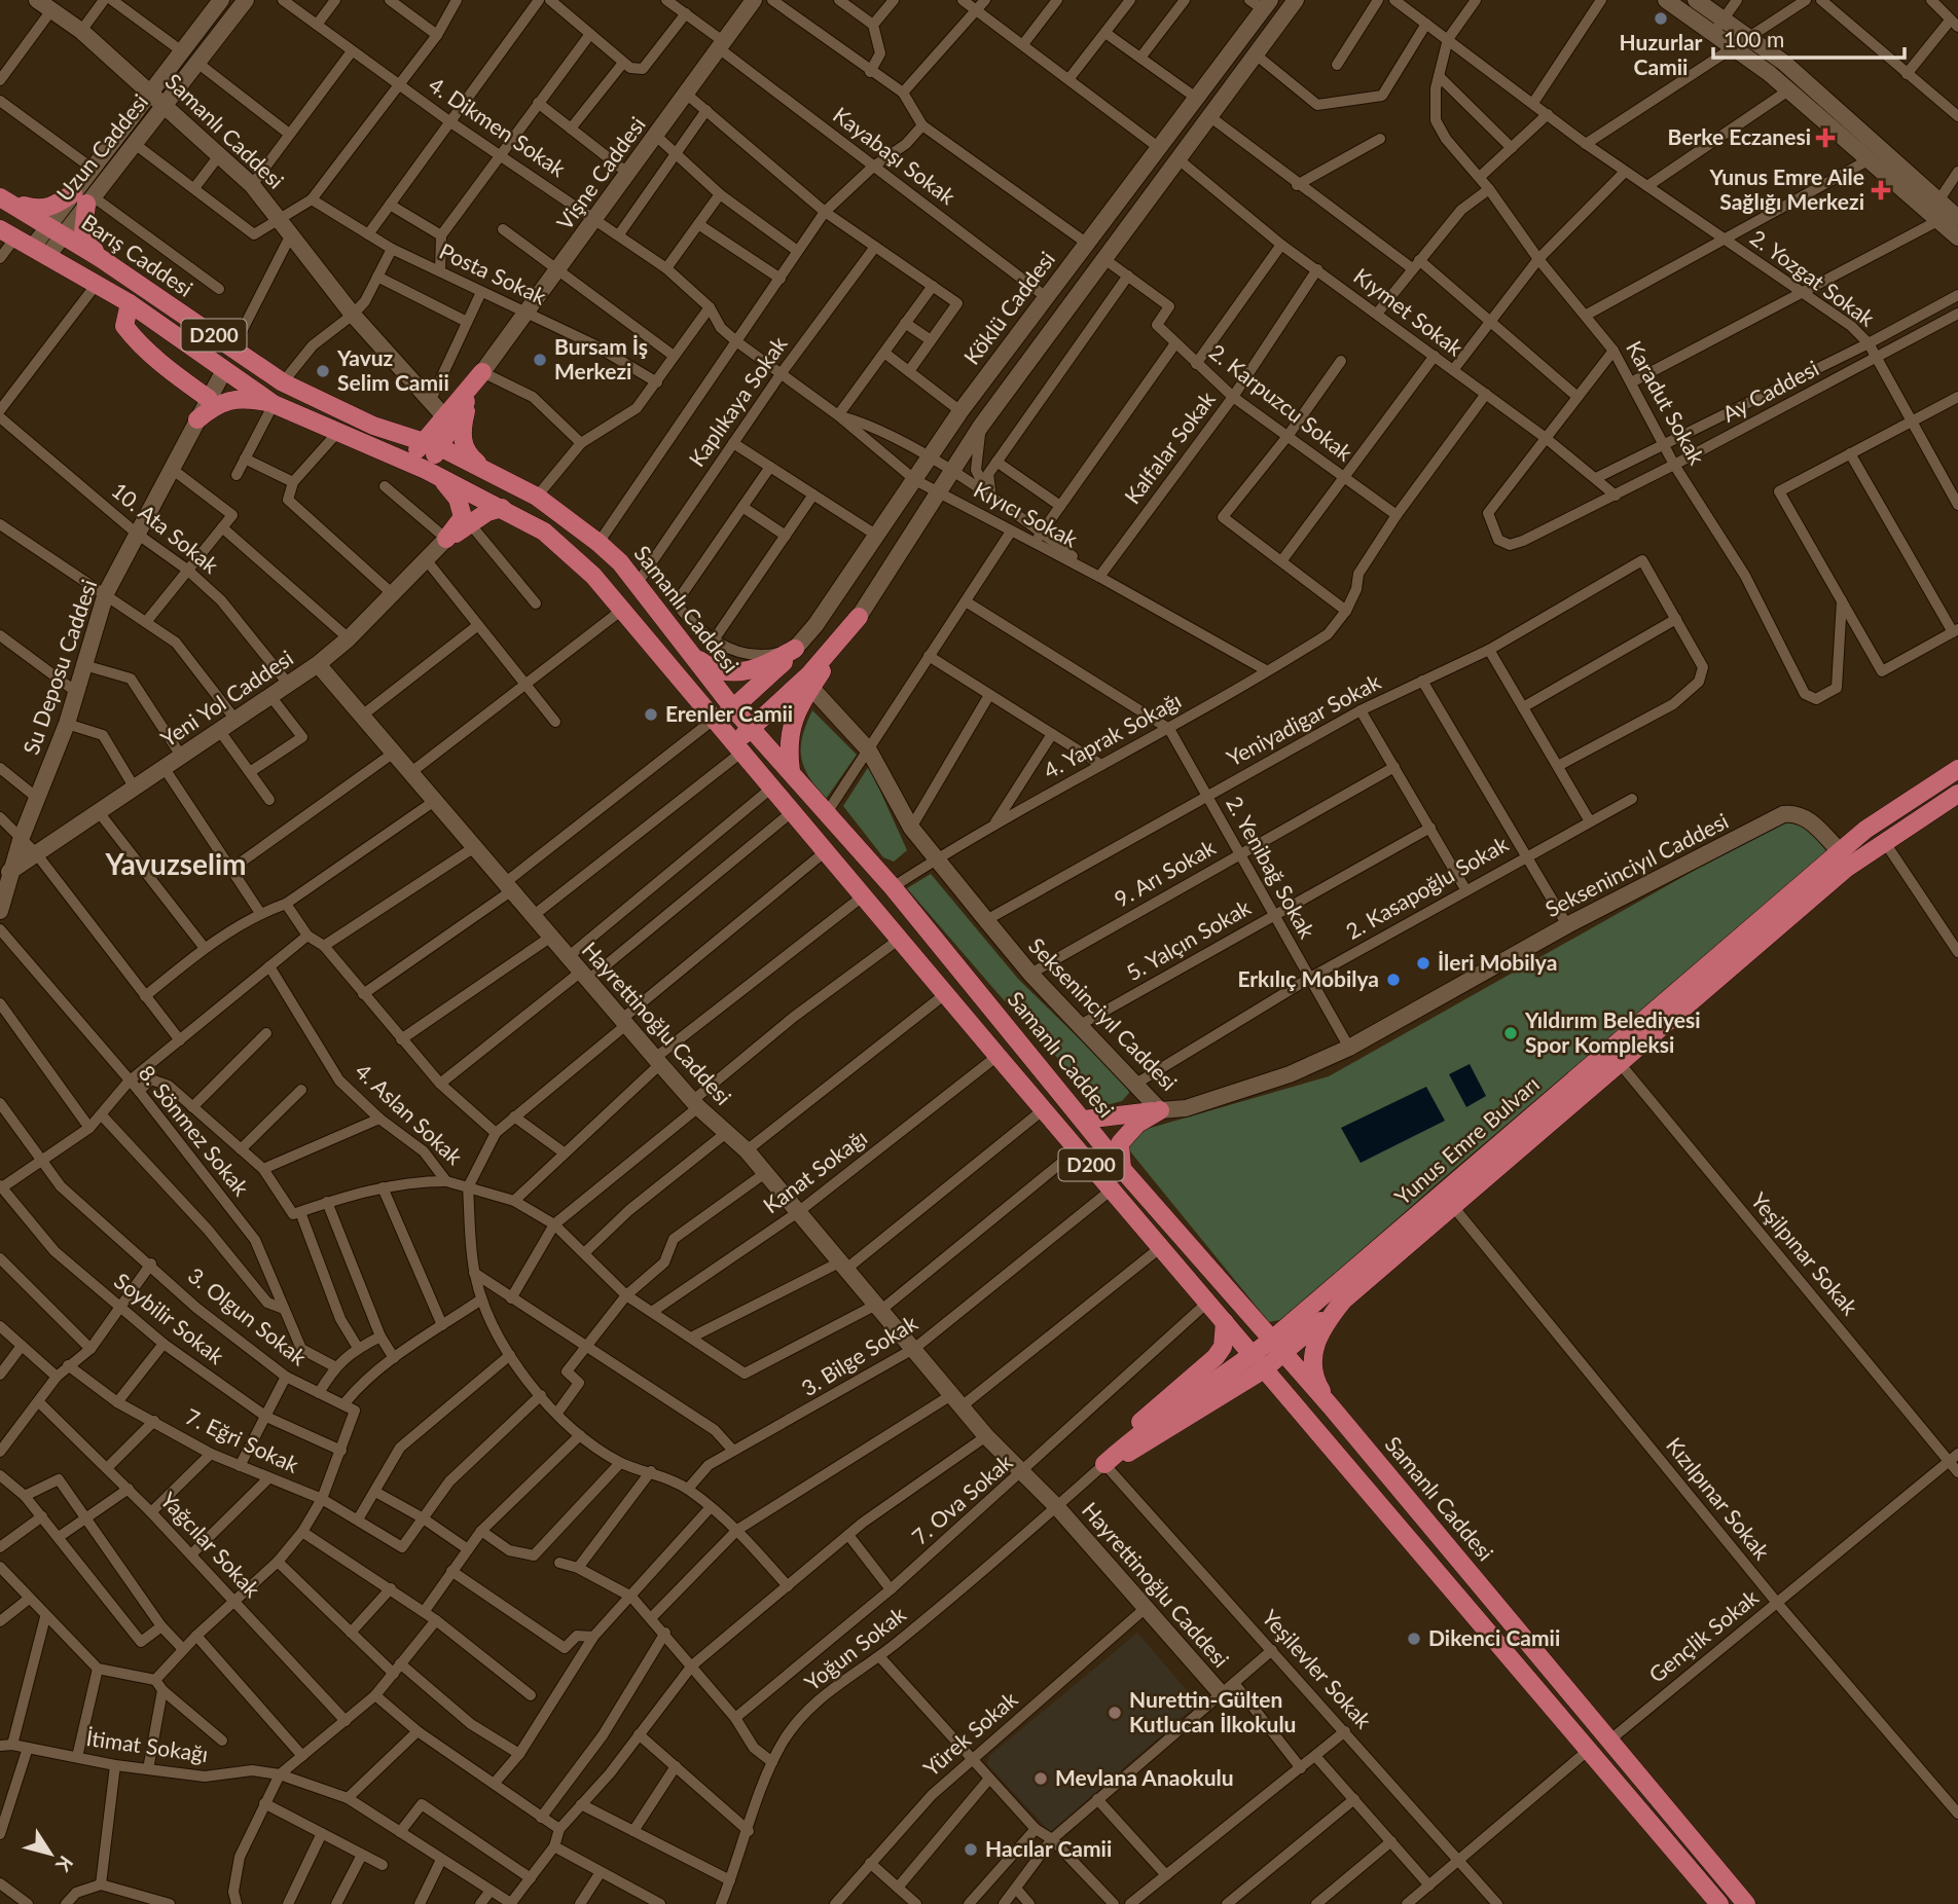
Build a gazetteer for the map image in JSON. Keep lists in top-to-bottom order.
{
  "streets": {
    "main road": [
      "Samanlı Caddesi",
      "Uzun Caddesi",
      "Vişne Caddesi",
      "Barış Caddesi",
      "Köklü Caddesi",
      "D200",
      "Su Deposu Caddesi",
      "Yeni Yol Caddesi",
      "Sekseninciyıl Caddesi",
      "Hayrettinoğlu Caddesi",
      "Yunus Emre Bulvarı"
    ],
    "street": [
      "4. Dikmen Sokak",
      "Kayabaşı Sokak",
      "Posta Sokak",
      "2. Yozgat Sokak",
      "Kıymet Sokak",
      "Ay Caddesi",
      "Kaplıkaya Sokak",
      "2. Karpuzcu Sokak",
      "Karadut Sokak",
      "Kalfalar Sokak",
      "Kıyıcı Sokak",
      "10. Ata Sokak",
      "Yeniyadigar Sokak",
      "4. Yaprak Sokağı",
      "2. Yenibağ Sokak",
      "9. Arı Sokak",
      "2. Kasapoğlu Sokak",
      "5. Yalçın Sokak",
      "4. Aslan Sokak",
      "8. Sönmez Sokak",
      "Kanat Sokağı",
      "Yeşilpınar Sokak",
      "3. Olgun Sokak",
      "Soybilir Sokak",
      "3. Bilge Sokak",
      "7. Eğri Sokak",
      "Kızılpınar Sokak",
      "7. Ova Sokak",
      "Yağcılar Sokak",
      "Gençlik Sokak",
      "Yoğun Sokak",
      "Yeşilevler Sokak",
      "Yürek Sokak",
      "İtimat Sokağı"
    ]
  },
  "crossings": [
    ["4. Dikmen Sokak", "Vişne Caddesi"],
    ["4. Dikmen Sokak", "Kaplıkaya Sokak"],
    ["4. Dikmen Sokak", "Kıyıcı Sokak"],
    ["Samanlı Caddesi", "Uzun Caddesi"],
    ["Samanlı Caddesi", "Barış Caddesi"],
    ["Samanlı Caddesi", "Kaplıkaya Sokak"],
    ["Samanlı Caddesi", "4. Yaprak Sokağı"],
    ["Samanlı Caddesi", "Yunus Emre Bulvarı"],
    ["Samanlı Caddesi", "Kanat Sokağı"],
    ["Samanlı Caddesi", "3. Bilge Sokak"],
    ["Samanlı Caddesi", "7. Ova Sokak"],
    ["Samanlı Caddesi", "Gençlik Sokak"],
    ["Uzun Caddesi", "Barış Caddesi"],
    ["Kayabaşı Sokak", "Vişne Caddesi"],
    ["Kayabaşı Sokak", "Köklü Caddesi"],
    ["Vişne Caddesi", "Posta Sokak"],
    ["Barış Caddesi", "Su Deposu Caddesi"],
    ["2. Yozgat Sokak", "Ay Caddesi"],
    ["2. Yozgat Sokak", "Karadut Sokak"],
    ["Köklü Caddesi", "Kıyıcı Sokak"],
    ["Kıymet Sokak", "Ay Caddesi"],
    ["Kıymet Sokak", "Kalfalar Sokak"],
    ["Ay Caddesi", "Karadut Sokak"],
    ["Kaplıkaya Sokak", "Kıyıcı Sokak"],
    ["2. Karpuzcu Sokak", "Kalfalar Sokak"],
    ["Kalfalar Sokak", "Kıyıcı Sokak"],
    ["Kıyıcı Sokak", "4. Yaprak Sokağı"],
    ["10. Ata Sokak", "Su Deposu Caddesi"],
    ["10. Ata Sokak", "Yeni Yol Caddesi"],
    ["Su Deposu Caddesi", "Yeni Yol Caddesi"],
    ["Yeni Yol Caddesi", "Hayrettinoğlu Caddesi"],
    ["Yeniyadigar Sokak", "Sekseninciyıl Caddesi"],
    ["Yeniyadigar Sokak", "2. Yenibağ Sokak"],
    ["4. Yaprak Sokağı", "Sekseninciyıl Caddesi"],
    ["4. Yaprak Sokağı", "2. Yenibağ Sokak"],
    ["Sekseninciyıl Caddesi", "2. Yenibağ Sokak"],
    ["Sekseninciyıl Caddesi", "9. Arı Sokak"],
    ["Sekseninciyıl Caddesi", "2. Kasapoğlu Sokak"],
    ["Sekseninciyıl Caddesi", "5. Yalçın Sokak"],
    ["Sekseninciyıl Caddesi", "Yunus Emre Bulvarı"],
    ["2. Yenibağ Sokak", "9. Arı Sokak"],
    ["2. Yenibağ Sokak", "2. Kasapoğlu Sokak"],
    ["2. Yenibağ Sokak", "5. Yalçın Sokak"],
    ["Hayrettinoğlu Caddesi", "Kanat Sokağı"],
    ["Hayrettinoğlu Caddesi", "3. Bilge Sokak"],
    ["Hayrettinoğlu Caddesi", "7. Ova Sokak"],
    ["Hayrettinoğlu Caddesi", "Yoğun Sokak"],
    ["Hayrettinoğlu Caddesi", "Yürek Sokak"],
    ["4. Aslan Sokak", "3. Bilge Sokak"],
    ["Yunus Emre Bulvarı", "Yeşilpınar Sokak"],
    ["Yunus Emre Bulvarı", "Kızılpınar Sokak"],
    ["Yeşilpınar Sokak", "Gençlik Sokak"],
    ["Kızılpınar Sokak", "Gençlik Sokak"],
    ["Yoğun Sokak", "Yeşilevler Sokak"]
  ],
  "districts": ["Yavuzselim"],
  "places": {
    "other": [
      "Huzurlar Camii",
      "Bursam İş Merkezi",
      "Yavuz Selim Camii",
      "Erenler Camii",
      "İleri Mobilya",
      "Erkılıç Mobilya",
      "Yıldırım Belediyesi Spor Kompleksi",
      "Dikenci Camii",
      "Nurettin-Gülten Kutlucan İlkokulu",
      "Mevlana Anaokulu",
      "Hacılar Camii"
    ],
    "health": ["Berke Eczanesi", "Yunus Emre Aile Sağlığı Merkezi"]
  },
  "scale_bar": "100 m",
  "north": "bottom right"
}
